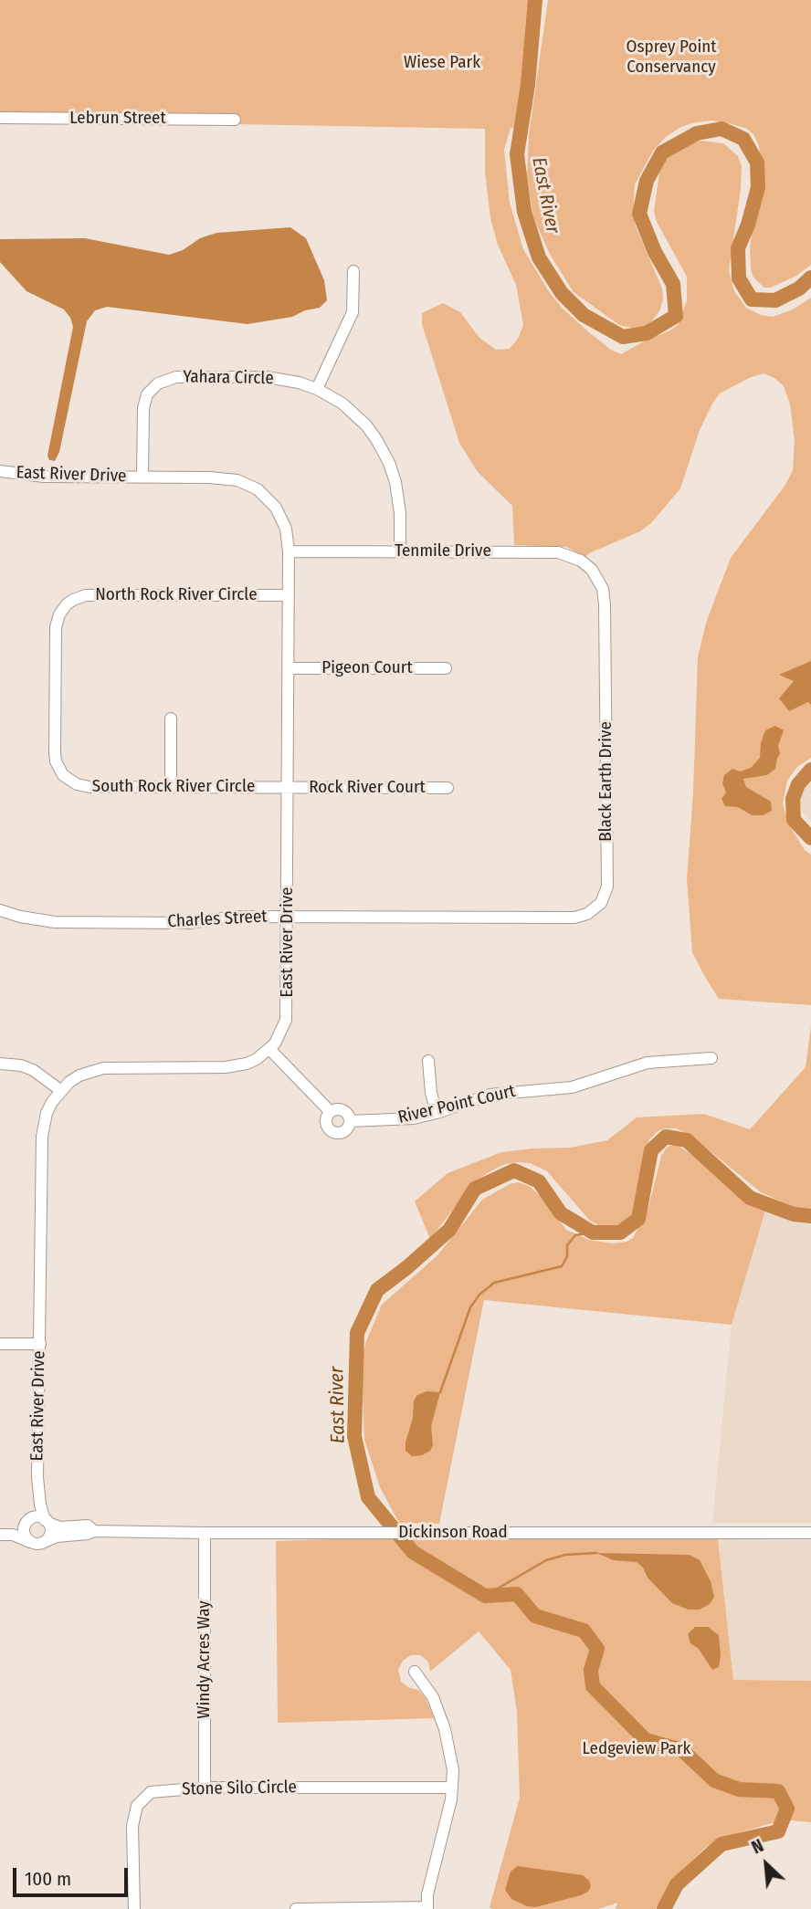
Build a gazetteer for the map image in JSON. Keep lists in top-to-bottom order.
{
  "streets": {
    "street": [
      "Lebrun Street",
      "Yahara Circle",
      "East River Drive",
      "Tenmile Drive",
      "North Rock River Circle",
      "Pigeon Court",
      "Black Earth Drive",
      "South Rock River Circle",
      "Rock River Court",
      "Charles Street",
      "River Point Court",
      "Dickinson Road",
      "Windy Acres Way",
      "Stone Silo Circle"
    ]
  },
  "crossings": [
    ["Yahara Circle", "East River Drive"],
    ["Yahara Circle", "Tenmile Drive"],
    ["East River Drive", "Tenmile Drive"],
    ["East River Drive", "North Rock River Circle"],
    ["East River Drive", "Pigeon Court"],
    ["East River Drive", "South Rock River Circle"],
    ["East River Drive", "Rock River Court"],
    ["East River Drive", "Charles Street"],
    ["East River Drive", "Dickinson Road"],
    ["Tenmile Drive", "Black Earth Drive"],
    ["North Rock River Circle", "South Rock River Circle"],
    ["Black Earth Drive", "Charles Street"],
    ["South Rock River Circle", "Rock River Court"],
    ["Dickinson Road", "Windy Acres Way"],
    ["Windy Acres Way", "Stone Silo Circle"]
  ],
  "water": ["East River"],
  "parks": ["Osprey Point Conservancy", "Wiese Park", "Ledgeview Park"],
  "scale_bar": "100 m",
  "north": "top left"
}
